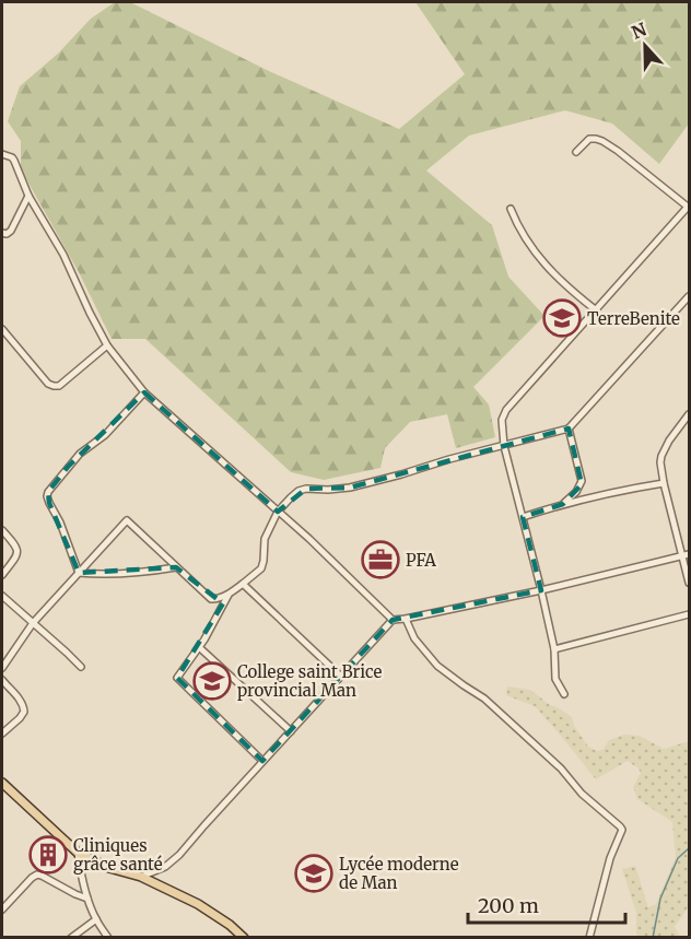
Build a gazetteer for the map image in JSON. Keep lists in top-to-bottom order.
{
  "places": {
    "school or university": ["TerreBenite", "College saint Brice provincial Man", "Lycée moderne de Man"],
    "office": ["PFA"],
    "building": ["Cliniques grâce santé"]
  },
  "scale_bar": "200 m",
  "north": "top"
}
